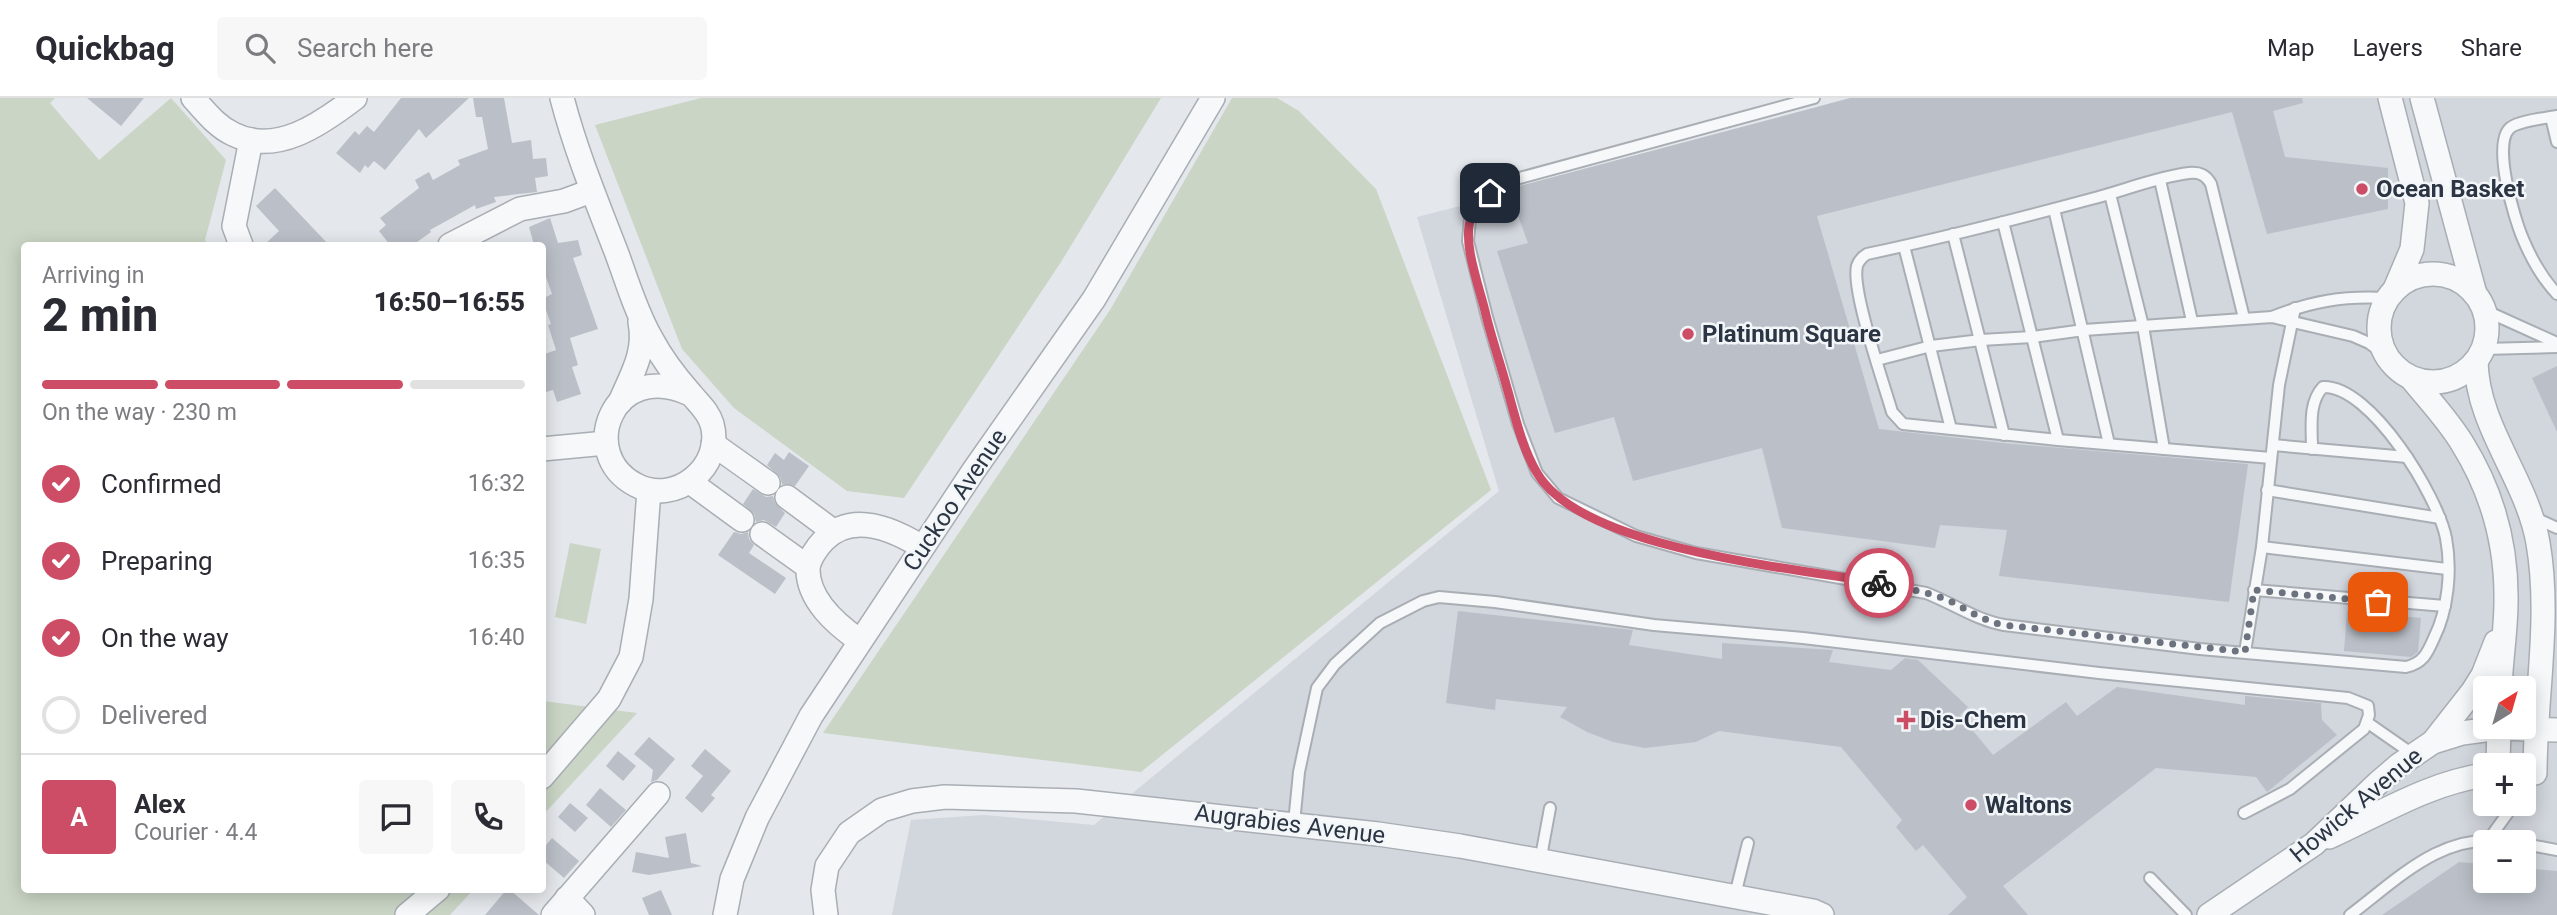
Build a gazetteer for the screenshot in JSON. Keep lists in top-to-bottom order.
{
  "streets": {
    "street": ["Cuckoo Avenue", "Howick Avenue", "Augrabies Avenue"]
  },
  "places": {
    "other": ["Ocean Basket", "Platinum Square", "Waltons"],
    "health": ["Dis-Chem"]
  },
  "north": "top right",
  "page": {
    "header": "Quickbag",
    "search": "Search here",
    "nav": ["Map", "Layers", "Share"],
    "heading": ["2 min", "Arriving in", "16:50–16:55"],
    "panel": ["Alex", "Courier · 4.4"],
    "bar": "On the way · 230 m",
    "list": [
      ["Confirmed", "16:32"],
      ["Preparing", "16:35"],
      ["On the way", "16:40"],
      "Delivered"
    ],
    "map_buttons": ["+", "−"],
    "round": "A"
  }
}
